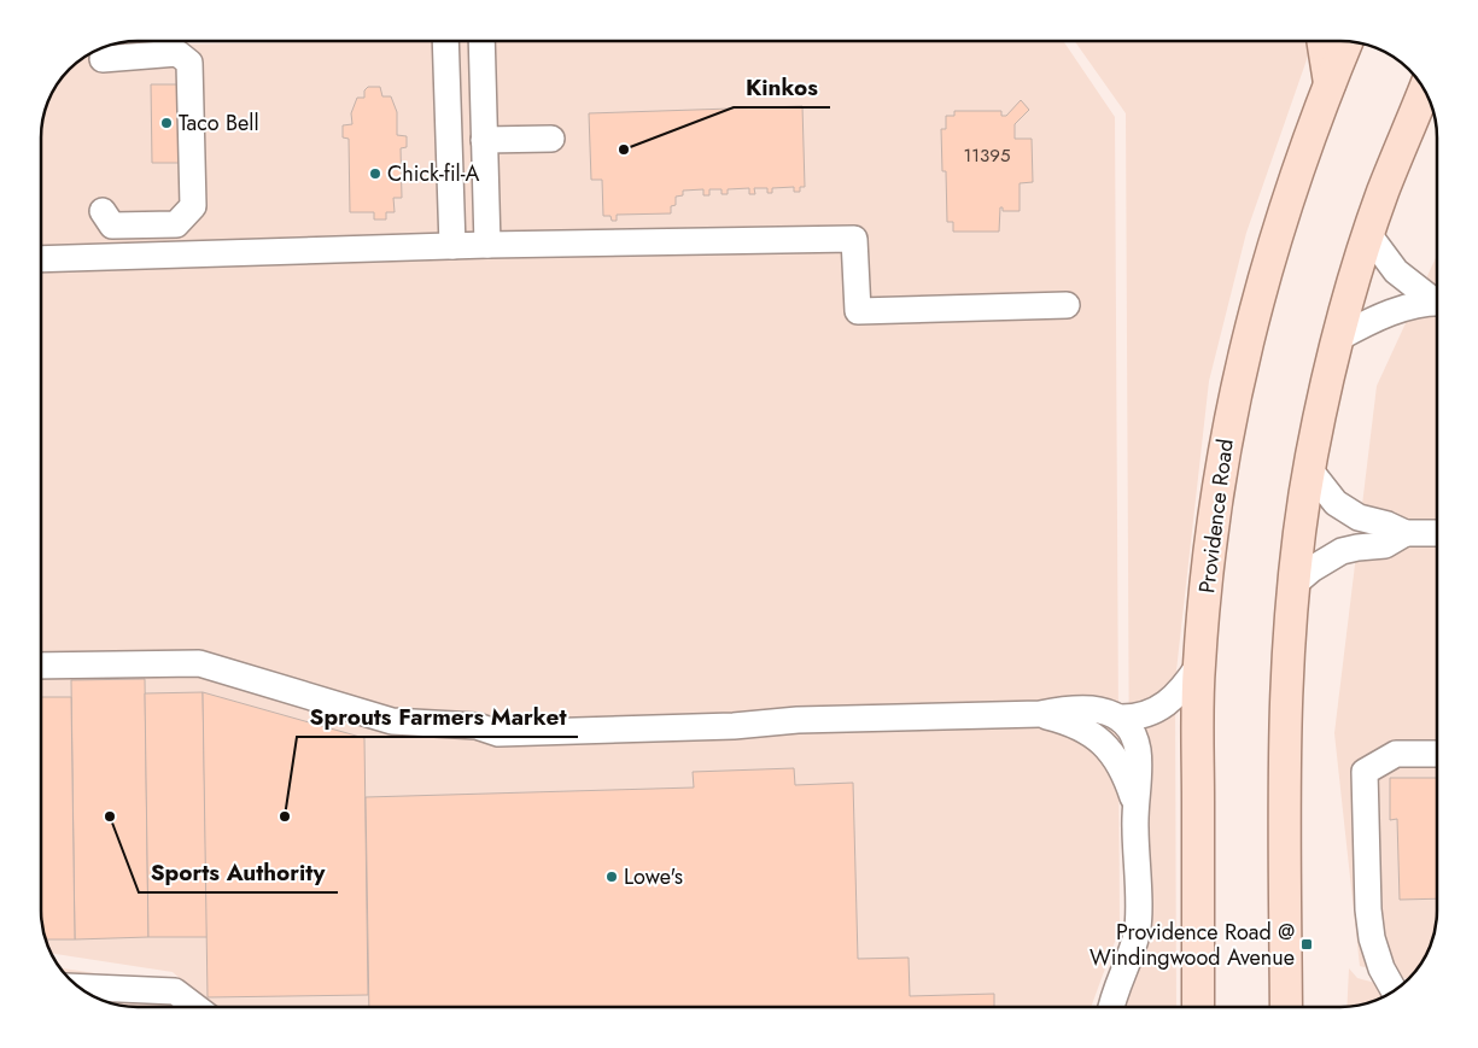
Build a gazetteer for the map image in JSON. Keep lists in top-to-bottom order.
{
  "streets": {
    "main road": ["Providence Road"]
  },
  "places": {
    "other": [
      "Taco Bell",
      "Kinkos",
      "Chick-fil-A",
      "Sports Authority",
      "Sprouts Farmers Market",
      "Lowe's"
    ],
    "transit": ["Providence Road @ Windingwood Avenue"]
  },
  "house_numbers": ["11395"]
}
